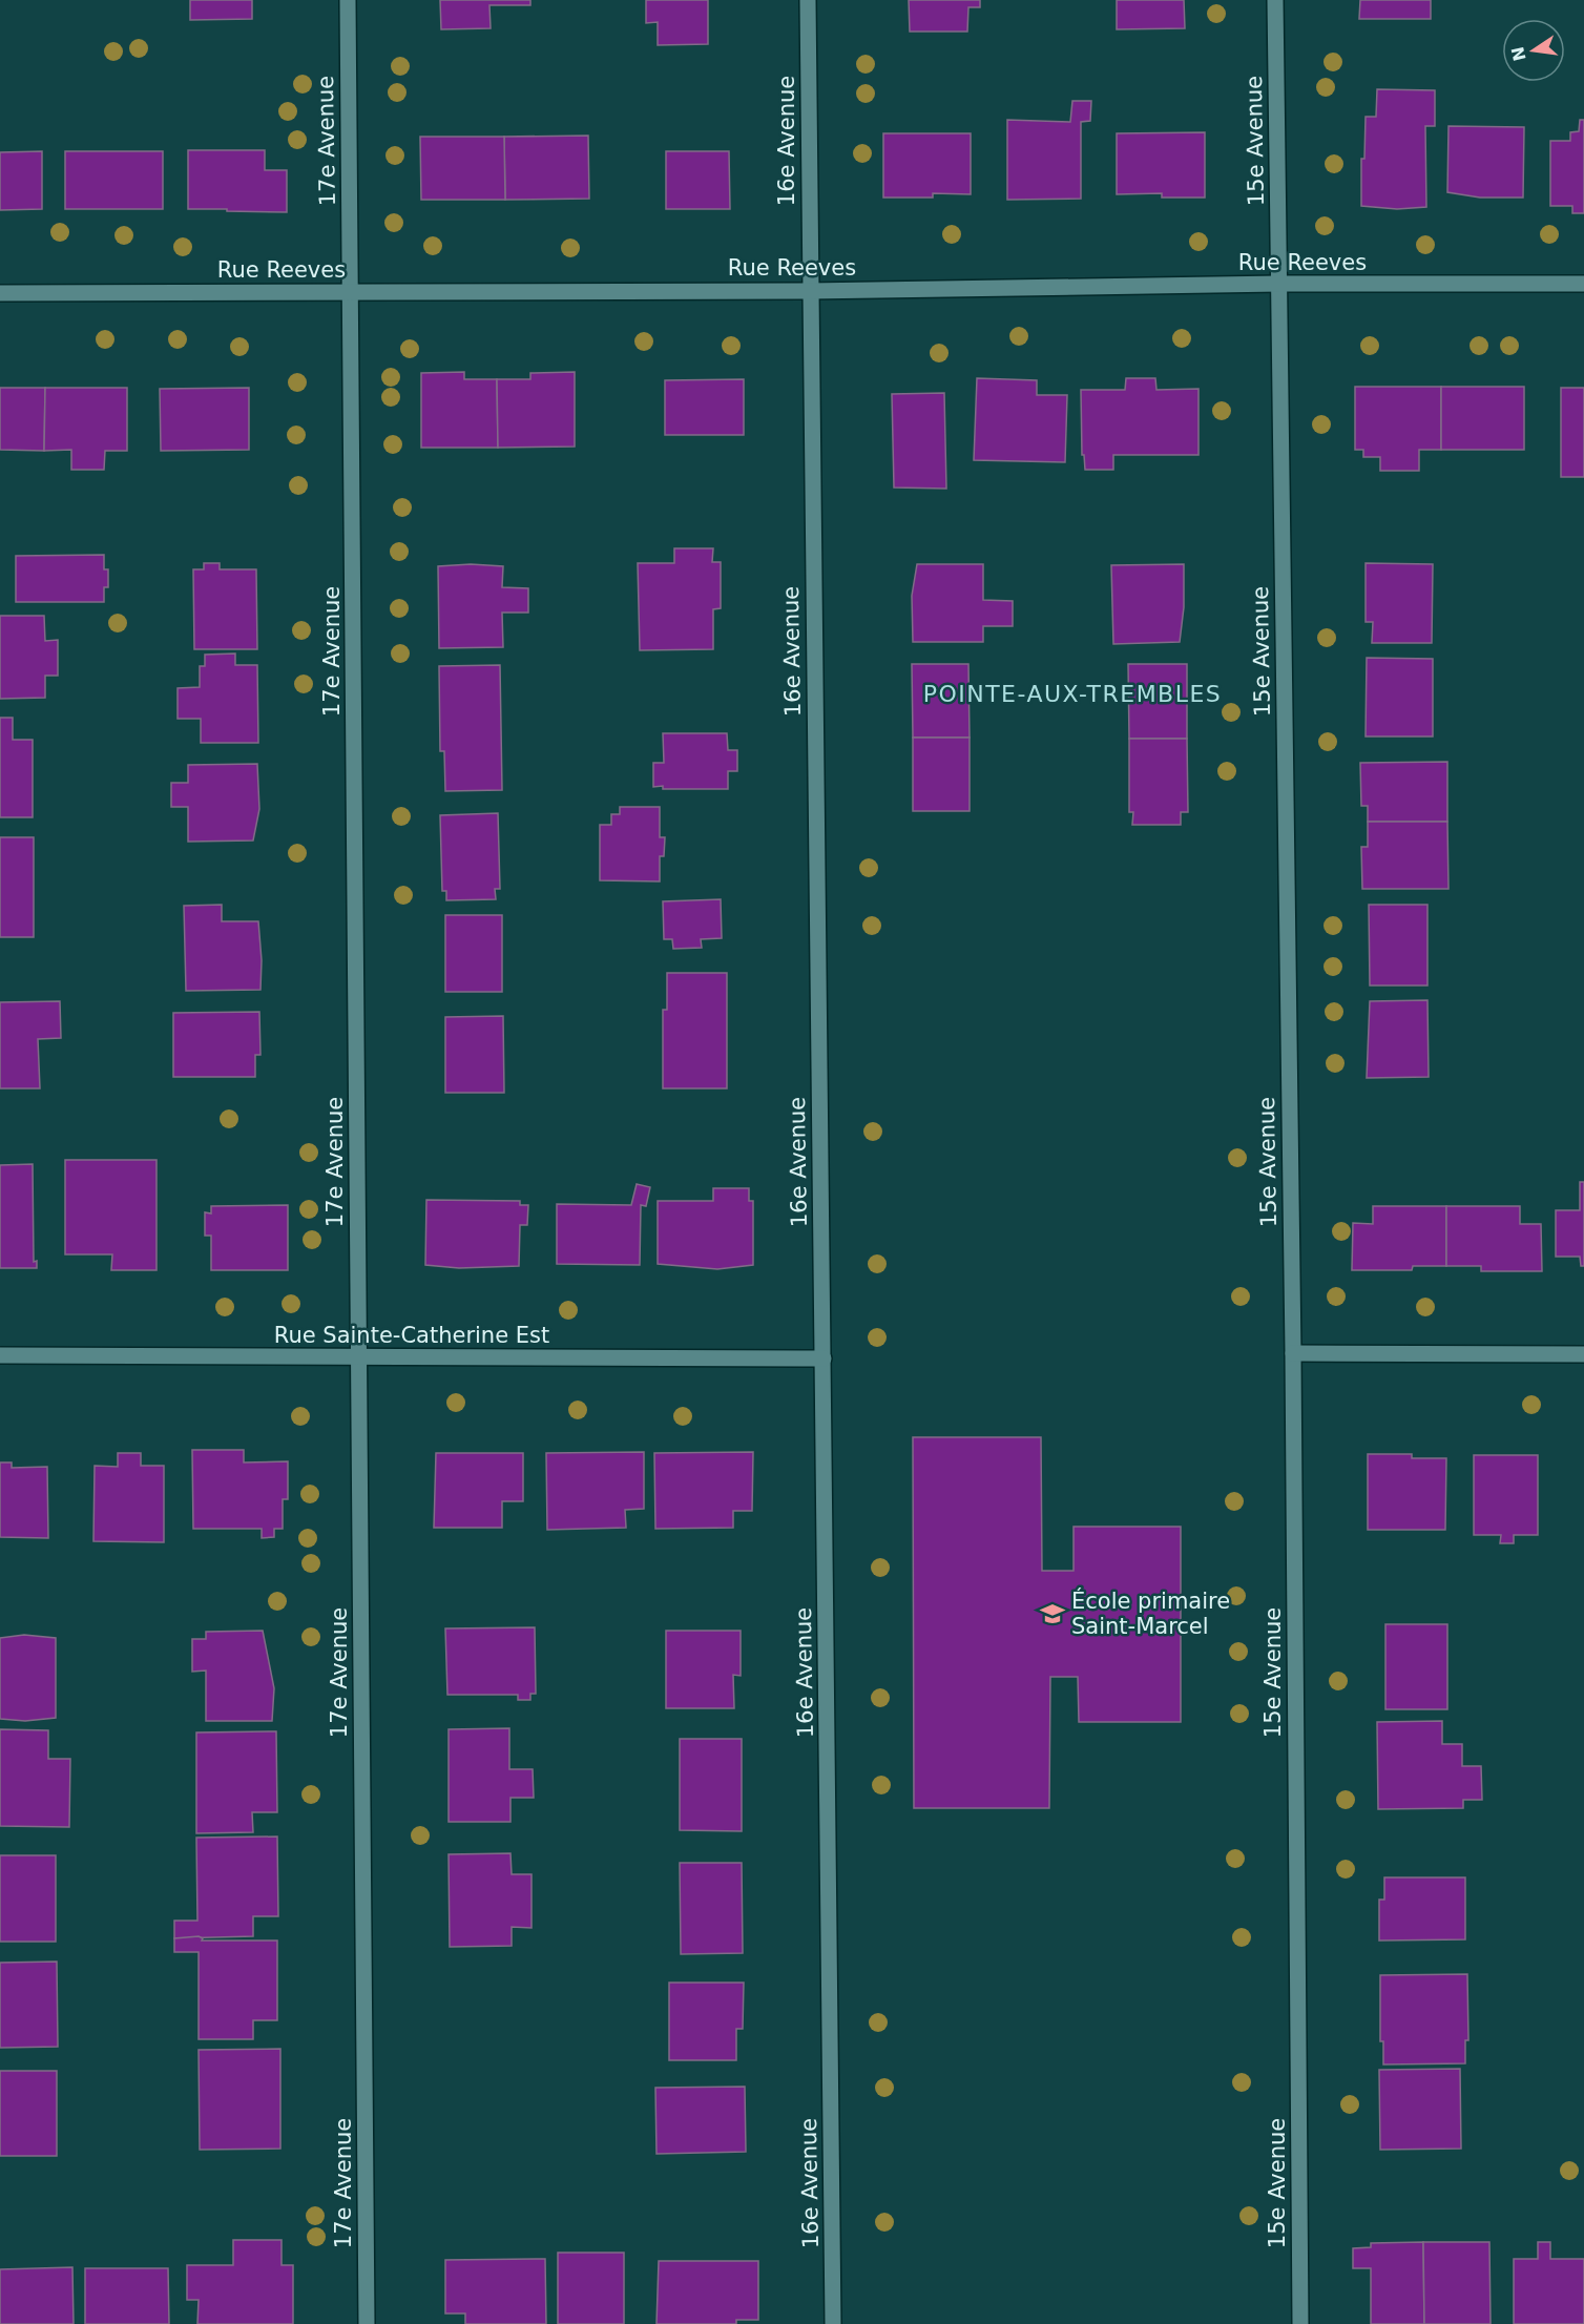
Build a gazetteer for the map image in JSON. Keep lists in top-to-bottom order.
{
  "streets": {
    "street": [
      "17e Avenue",
      "16e Avenue",
      "15e Avenue",
      "Rue Reeves",
      "Rue Sainte-Catherine Est"
    ]
  },
  "crossings": [
    ["17e Avenue", "Rue Reeves"],
    ["17e Avenue", "Rue Sainte-Catherine Est"],
    ["16e Avenue", "Rue Reeves"],
    ["16e Avenue", "Rue Sainte-Catherine Est"],
    ["15e Avenue", "Rue Reeves"]
  ],
  "districts": ["POINTE-AUX-TREMBLES"],
  "places": {
    "school or university": ["École primaire Saint-Marcel"]
  },
  "north": "left"
}
